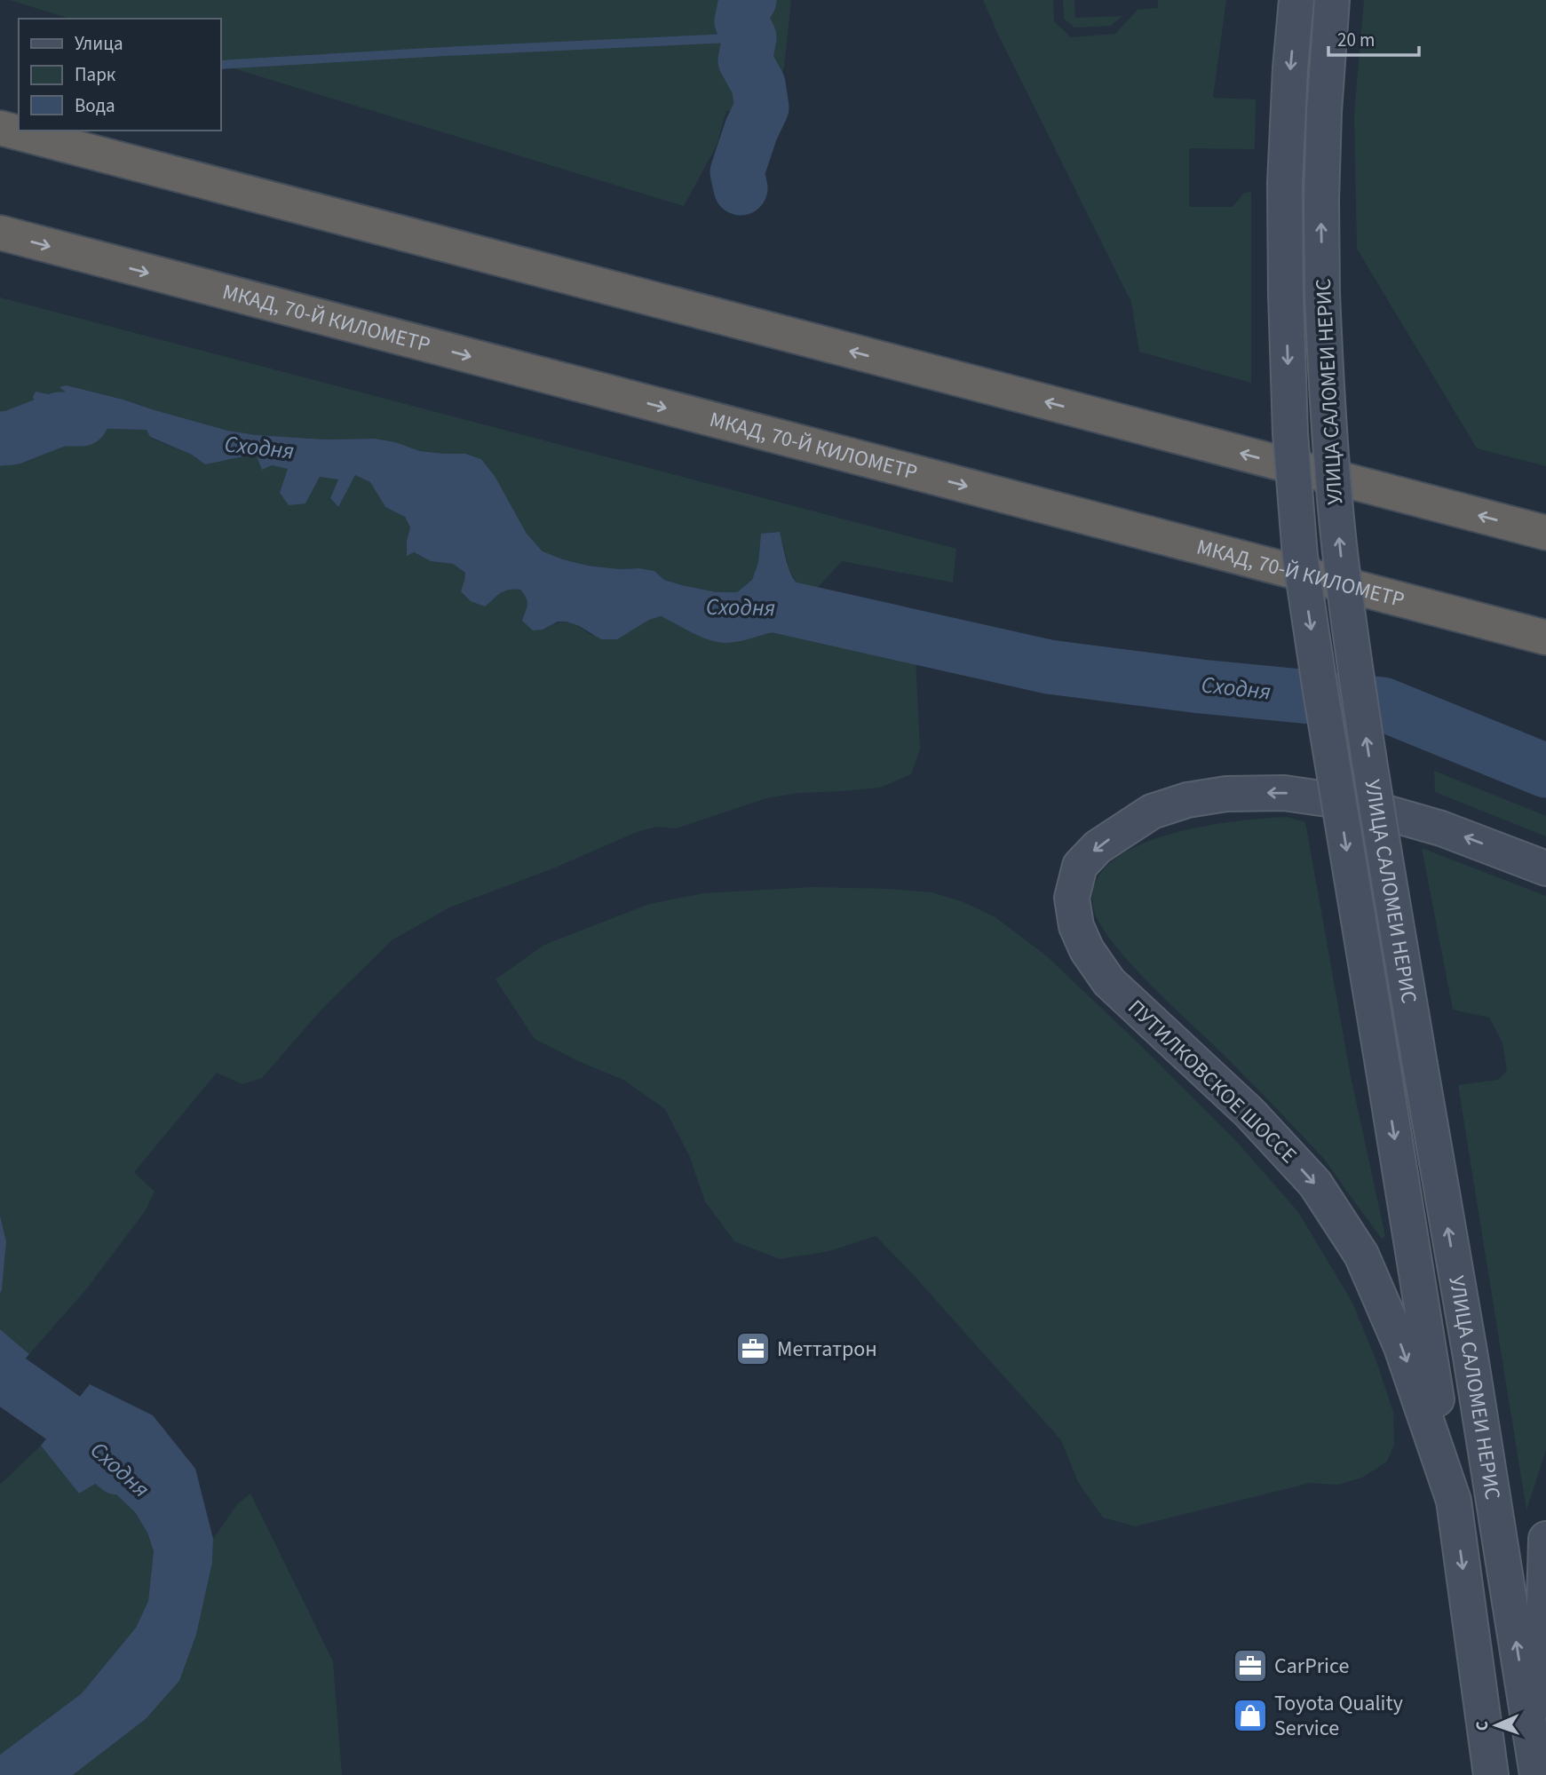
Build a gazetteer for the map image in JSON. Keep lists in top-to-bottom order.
{
  "streets": {
    "highway": ["МКАД, 70-Й КИЛОМЕТР"],
    "main road": ["УЛИЦА САЛОМЕИ НЕРИС", "ПУТИЛКОВСКОЕ ШОССЕ"]
  },
  "crossings": [
    ["УЛИЦА САЛОМЕИ НЕРИС", "ПУТИЛКОВСКОЕ ШОССЕ"]
  ],
  "water": ["Сходня"],
  "places": {
    "office": ["Меттатрон", "CarPrice"],
    "shop": ["Toyota Quality Service"]
  },
  "legend": ["Улица", "Парк", "Вода"],
  "scale_bar": "20 m",
  "north": "left"
}
